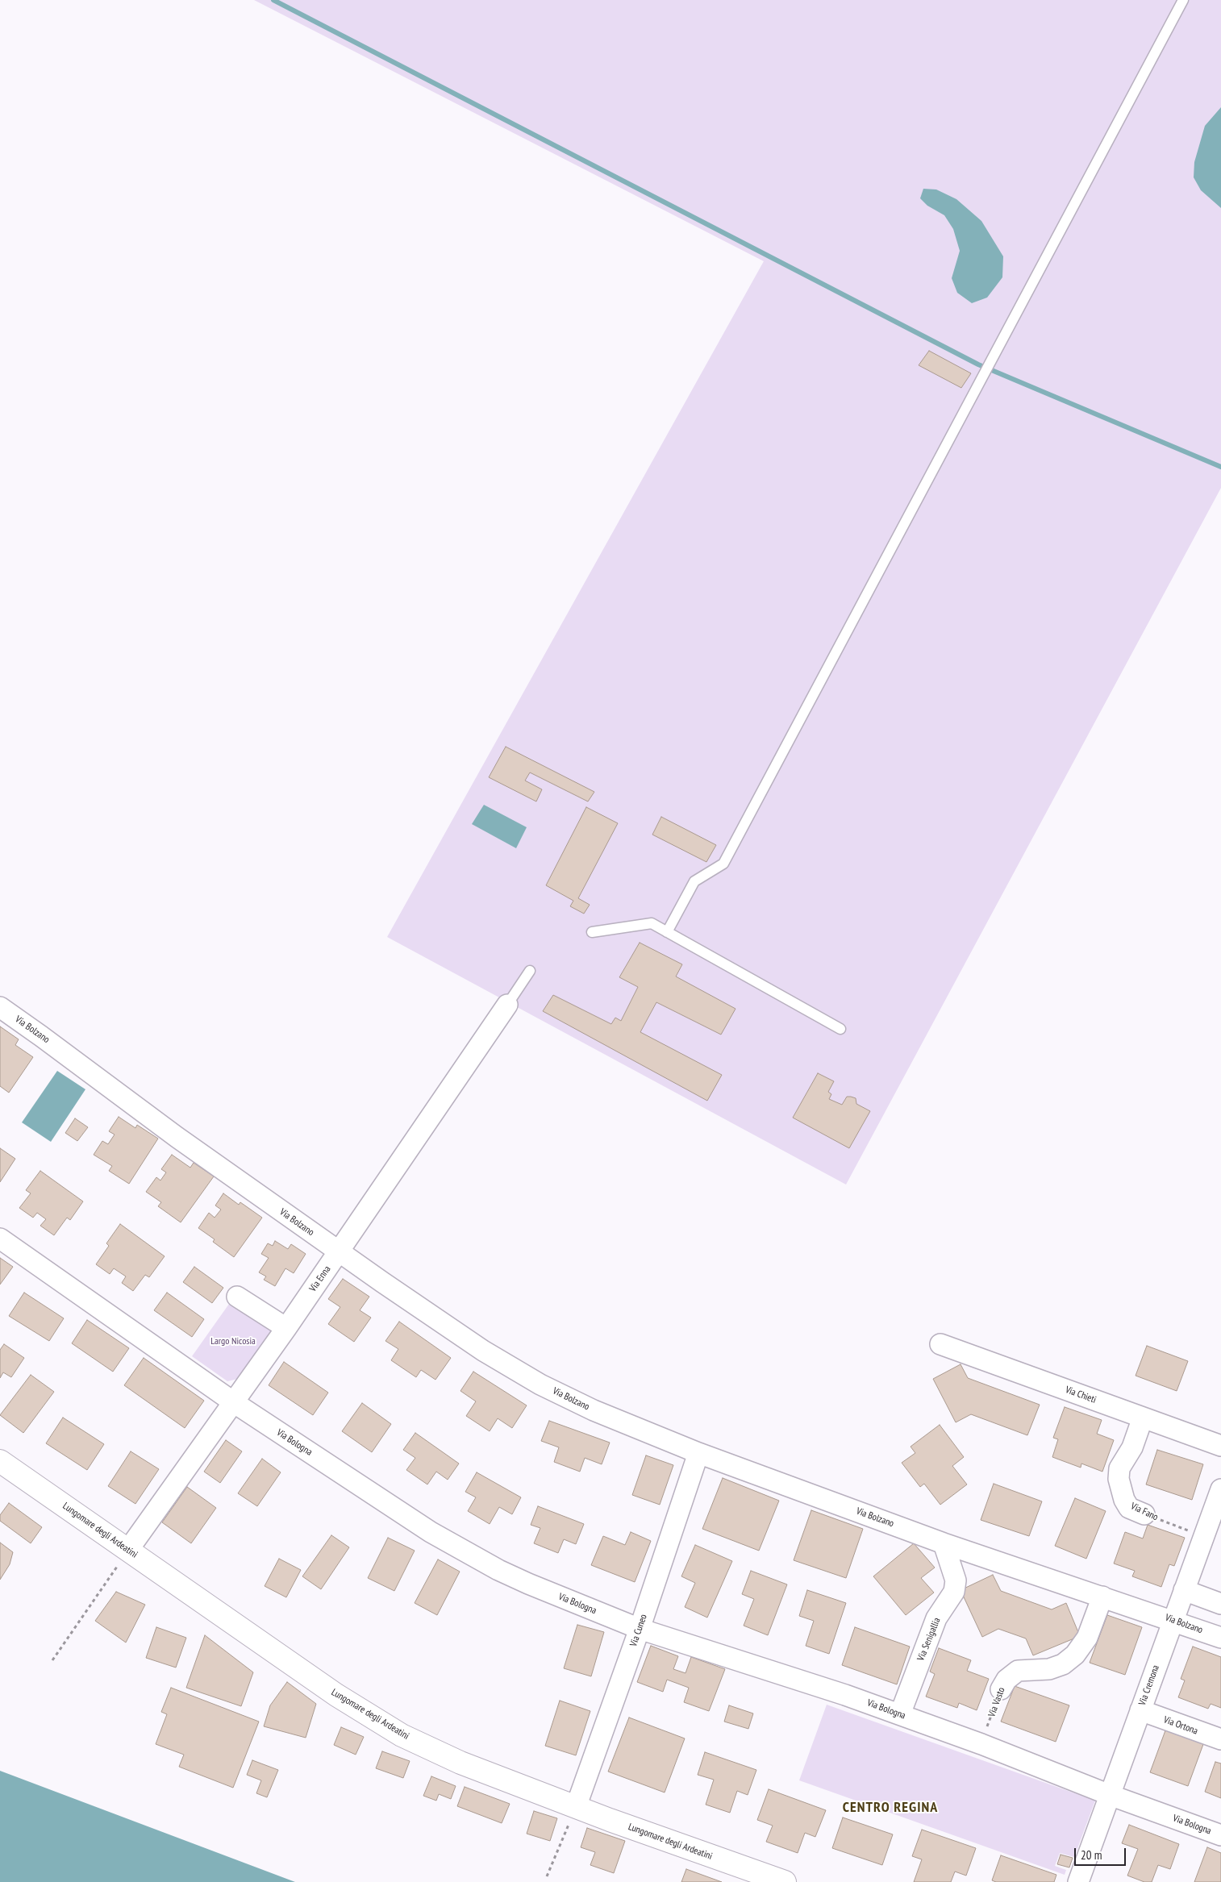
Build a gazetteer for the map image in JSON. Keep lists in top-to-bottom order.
{
  "streets": {
    "main road": ["Lungomare degli Ardeatini"],
    "street": [
      "Via Bolzano",
      "Via Enna",
      "Via Chieti",
      "Via Bologna",
      "Via Fano",
      "Via Cuneo",
      "Via Senigallia",
      "Via Cremona",
      "Via Vasto",
      "Via Ortona"
    ]
  },
  "crossings": [
    ["Via Bolzano", "Via Enna"],
    ["Via Bolzano", "Via Cuneo"],
    ["Via Bolzano", "Via Senigallia"],
    ["Via Bolzano", "Via Cremona"],
    ["Via Bolzano", "Via Vasto"],
    ["Via Enna", "Via Bologna"],
    ["Via Enna", "Lungomare degli Ardeatini"],
    ["Via Chieti", "Via Fano"],
    ["Via Bologna", "Via Cuneo"],
    ["Via Bologna", "Via Senigallia"],
    ["Via Bologna", "Via Cremona"],
    ["Via Bologna", "Via Vasto"],
    ["Via Fano", "Via Cremona"],
    ["Lungomare degli Ardeatini", "Via Cuneo"],
    ["Via Cremona", "Via Ortona"]
  ],
  "districts": ["CENTRO REGINA"],
  "parks": ["Largo Nicosia"],
  "scale_bar": "20 m"
}
